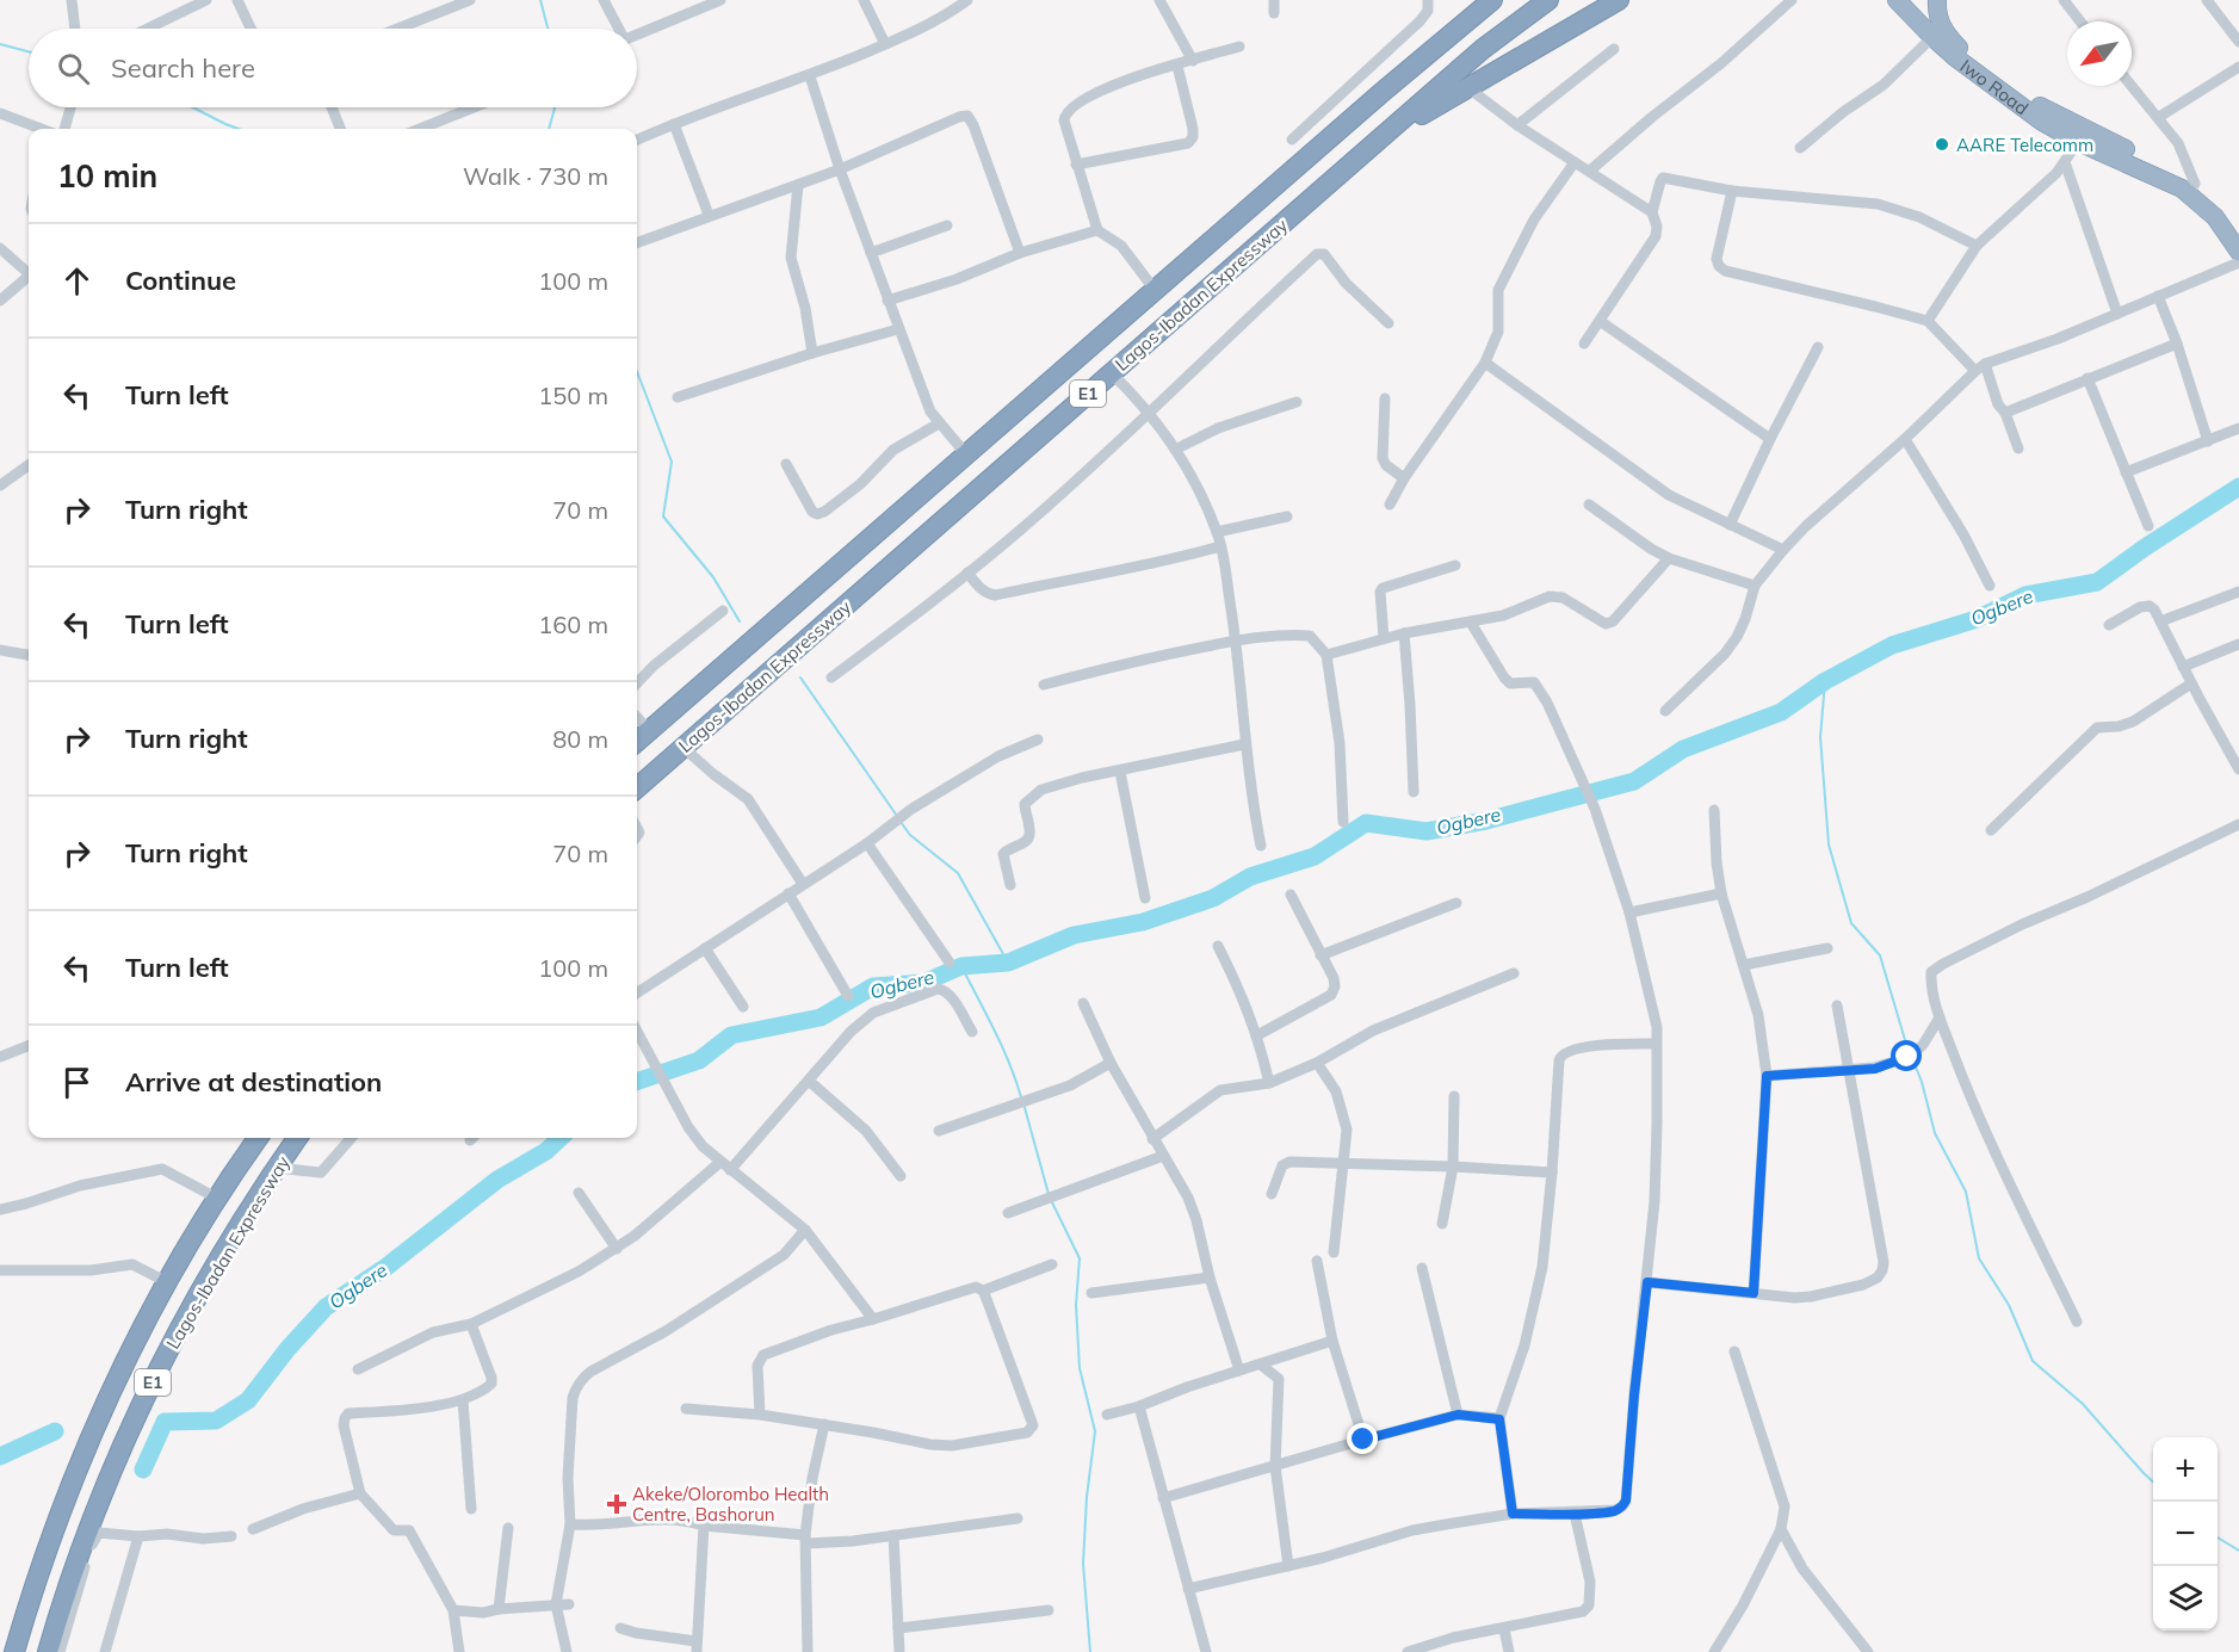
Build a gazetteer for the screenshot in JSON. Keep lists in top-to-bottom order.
{
  "streets": {
    "highway": ["Iwo Road", "Lagos-Ibadan Expressway", "E1"]
  },
  "water": ["Ogbere"],
  "places": {
    "other": ["AARE Telecomm"],
    "health": ["Akeke/Olorombo Health Centre, Bashorun"]
  },
  "north": "bottom left",
  "page": {
    "search": "Search here",
    "heading": ["10 min", "Walk · 730 m"],
    "list": [
      ["Continue", "100 m"],
      ["Turn left", "150 m"],
      ["Turn right", "70 m"],
      ["Turn left", "160 m"],
      ["Turn right", "80 m"],
      ["Turn right", "70 m"],
      ["Turn left", "100 m"],
      "Arrive at destination"
    ],
    "map_buttons": ["+", "−"]
  }
}
